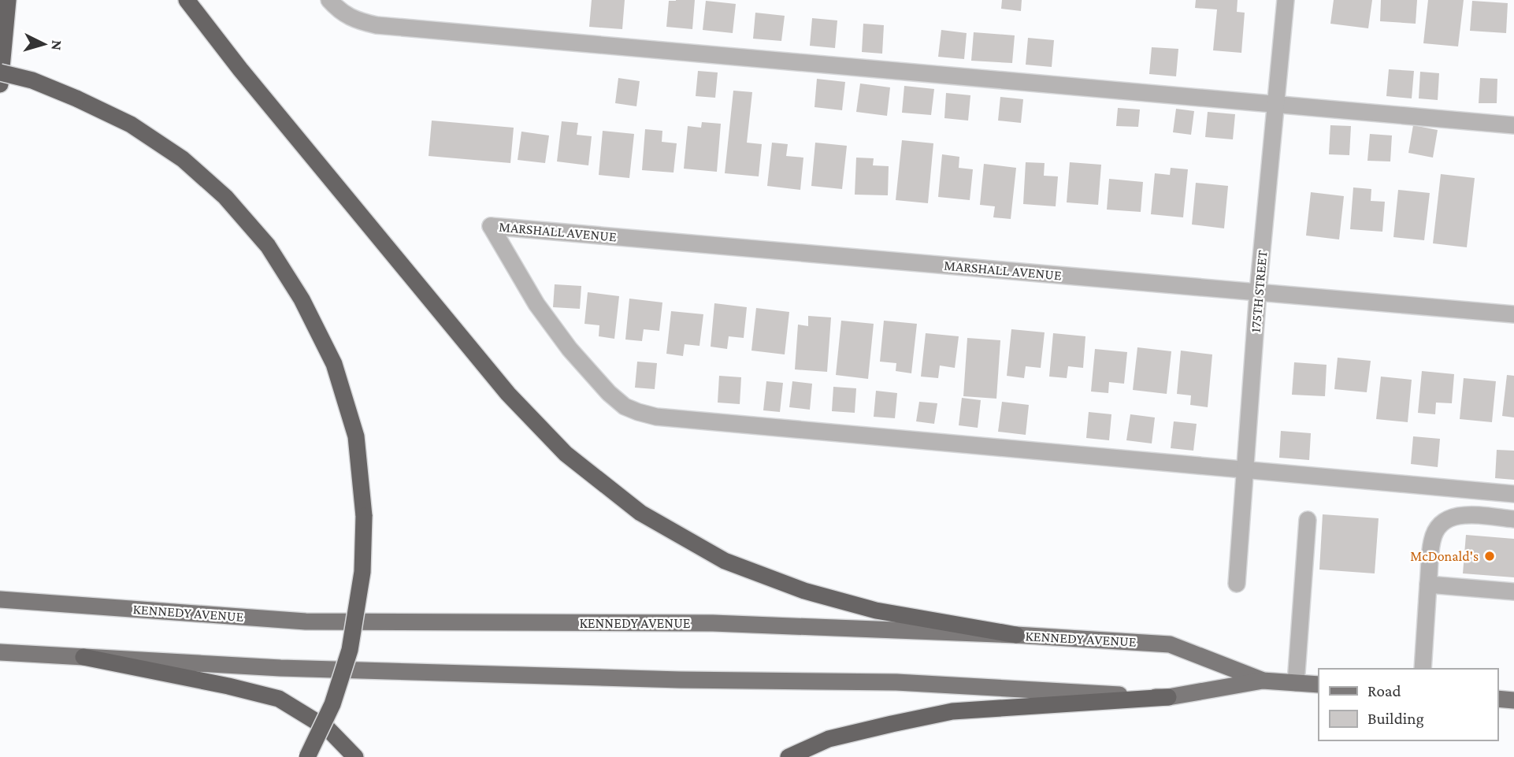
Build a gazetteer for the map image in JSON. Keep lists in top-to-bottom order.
{
  "streets": {
    "main road": ["KENNEDY AVENUE"],
    "street": ["MARSHALL AVENUE", "175TH STREET"]
  },
  "crossings": [
    ["MARSHALL AVENUE", "175TH STREET"]
  ],
  "places": ["McDonald's"],
  "legend": ["Road", "Building"],
  "north": "right"
}
